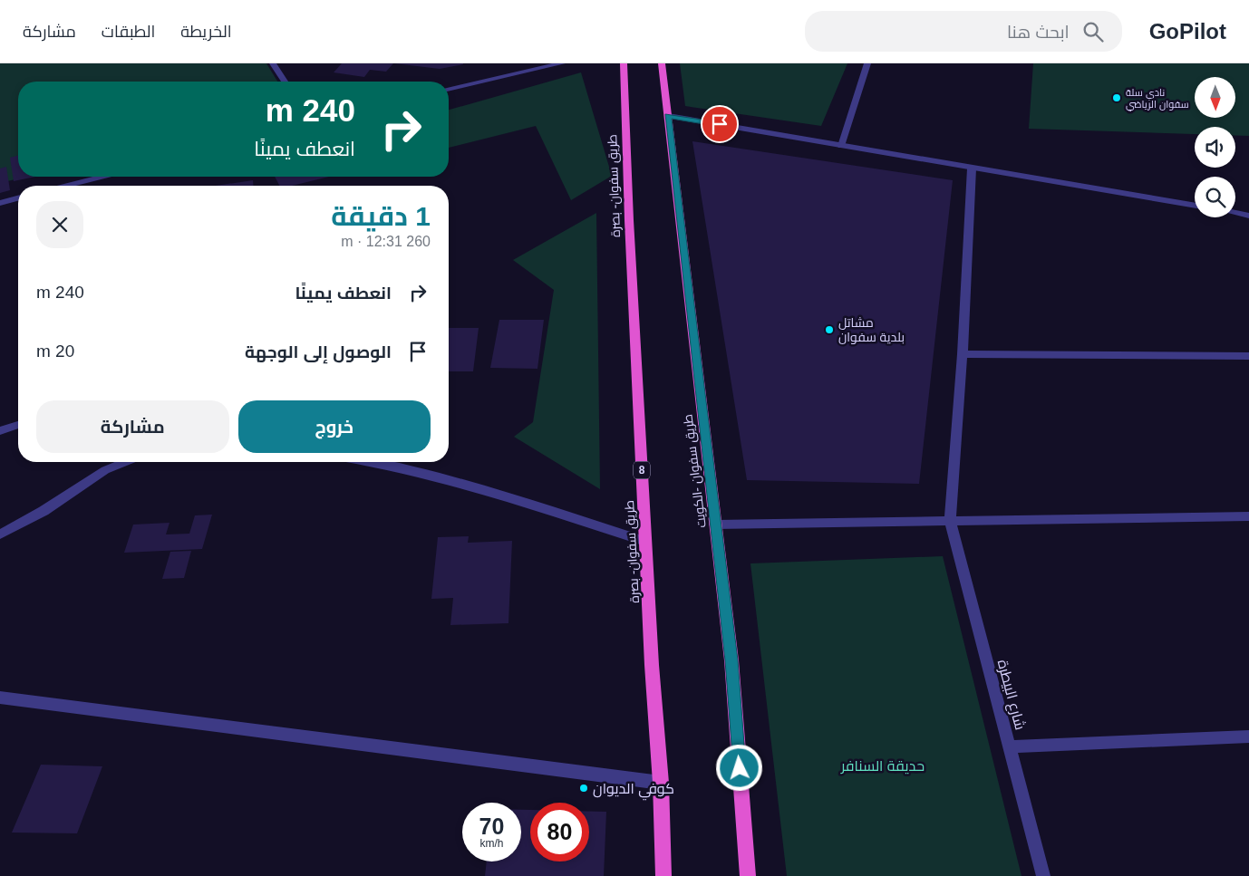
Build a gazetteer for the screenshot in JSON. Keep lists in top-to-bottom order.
{
  "streets": {
    "highway": ["طريق سفوان- بصرة", "8", "طريق سفوان -الكويت"],
    "street": ["شارع البيطرة"]
  },
  "parks": ["حديقة السنافر"],
  "places": ["نادي سلة سفوان الرياضي", "مشاتل بلدية سفوان", "كوفي الديوان"],
  "north": "bottom",
  "page": {
    "header": "GoPilot",
    "search": "ابحث هنا",
    "nav": ["الخريطة", "الطبقات", "مشاركة"],
    "turn": ["240 m", "انعطف يمينًا"],
    "heading": ["1 دقيقة", "260 m · 12:31"],
    "list": [
      {
        "name": "انعطف يمينًا",
        "value": "240 m"
      },
      {
        "name": "الوصول إلى الوجهة",
        "value": "20 m"
      }
    ],
    "buttons": ["خروج", "مشاركة"],
    "speed": "70 km/h",
    "limit": "80"
  }
}
